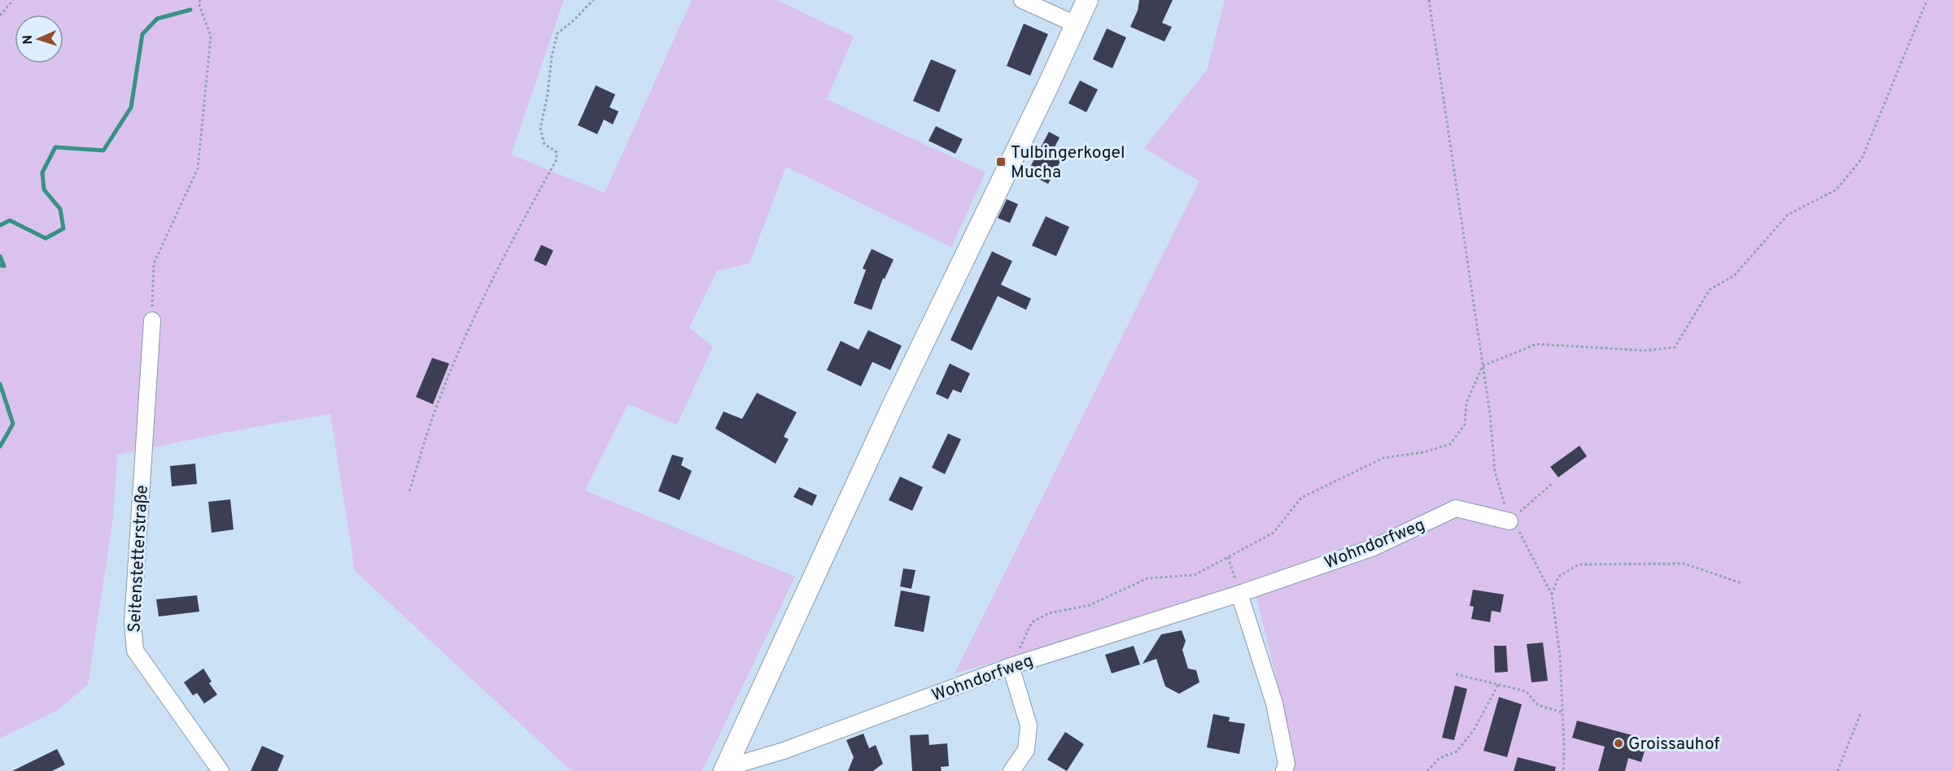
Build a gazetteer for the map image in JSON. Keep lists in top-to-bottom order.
{
  "streets": {
    "street": ["Wohndorfweg", "Seitenstetterstraße"]
  },
  "places": {
    "transit": ["Tulbingerkogel Mucha"],
    "other": ["Groissauhof"]
  },
  "north": "left"
}
